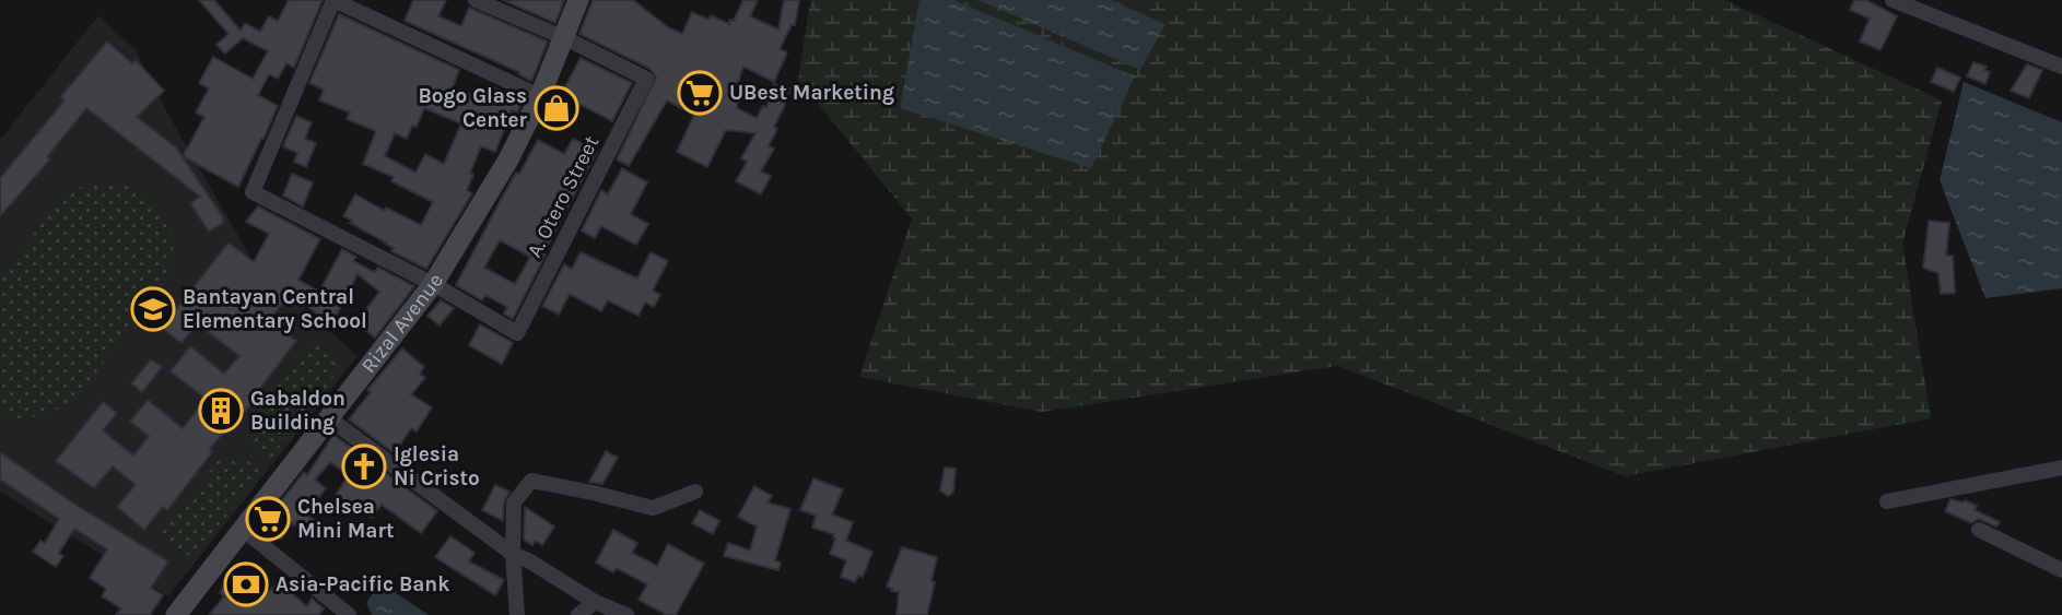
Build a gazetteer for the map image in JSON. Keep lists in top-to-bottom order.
{
  "streets": {
    "main road": ["Rizal Avenue"],
    "street": ["A. Otero Street"]
  },
  "crossings": [
    ["A. Otero Street", "Rizal Avenue"]
  ],
  "places": {
    "supermarket": ["UBest Marketing", "Chelsea Mini Mart"],
    "shop": ["Bogo Glass Center"],
    "school or university": ["Bantayan Central Elementary School"],
    "building": ["Gabaldon Building"],
    "church": ["Iglesia Ni Cristo"],
    "bank": ["Asia-Pacific Bank"]
  }
}
